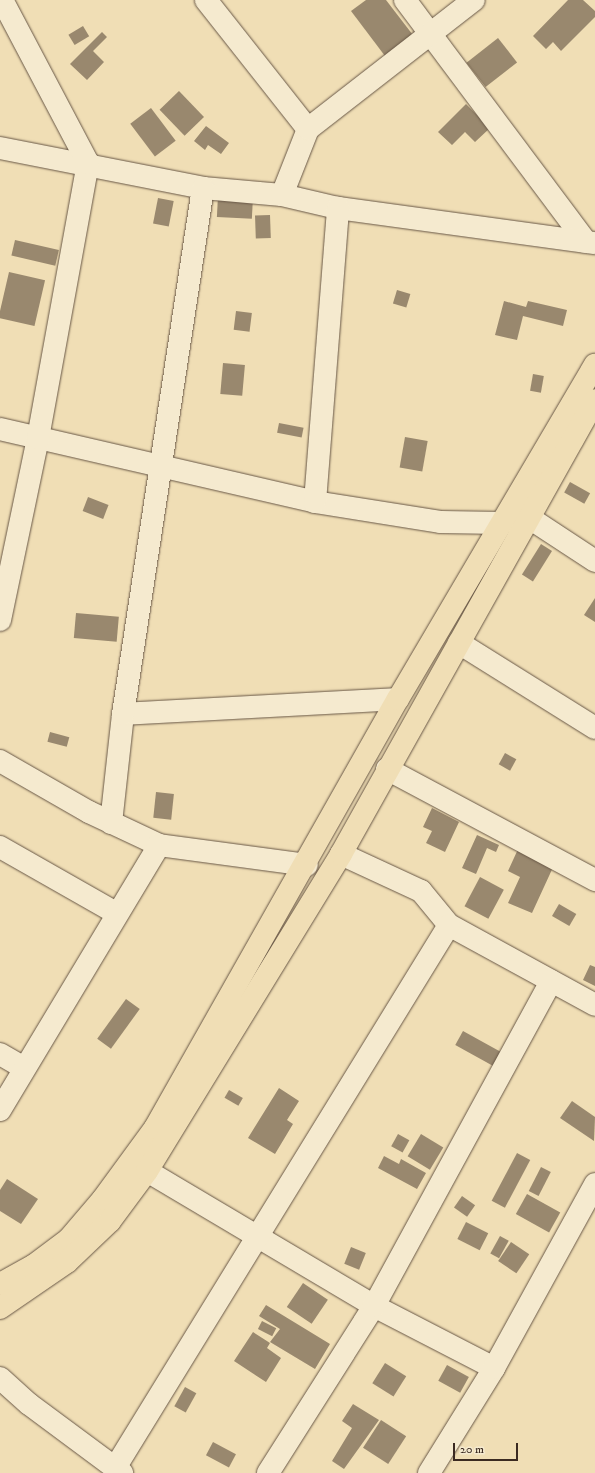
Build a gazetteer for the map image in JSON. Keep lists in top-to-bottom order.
{
  "scale_bar": "20 m"
}
